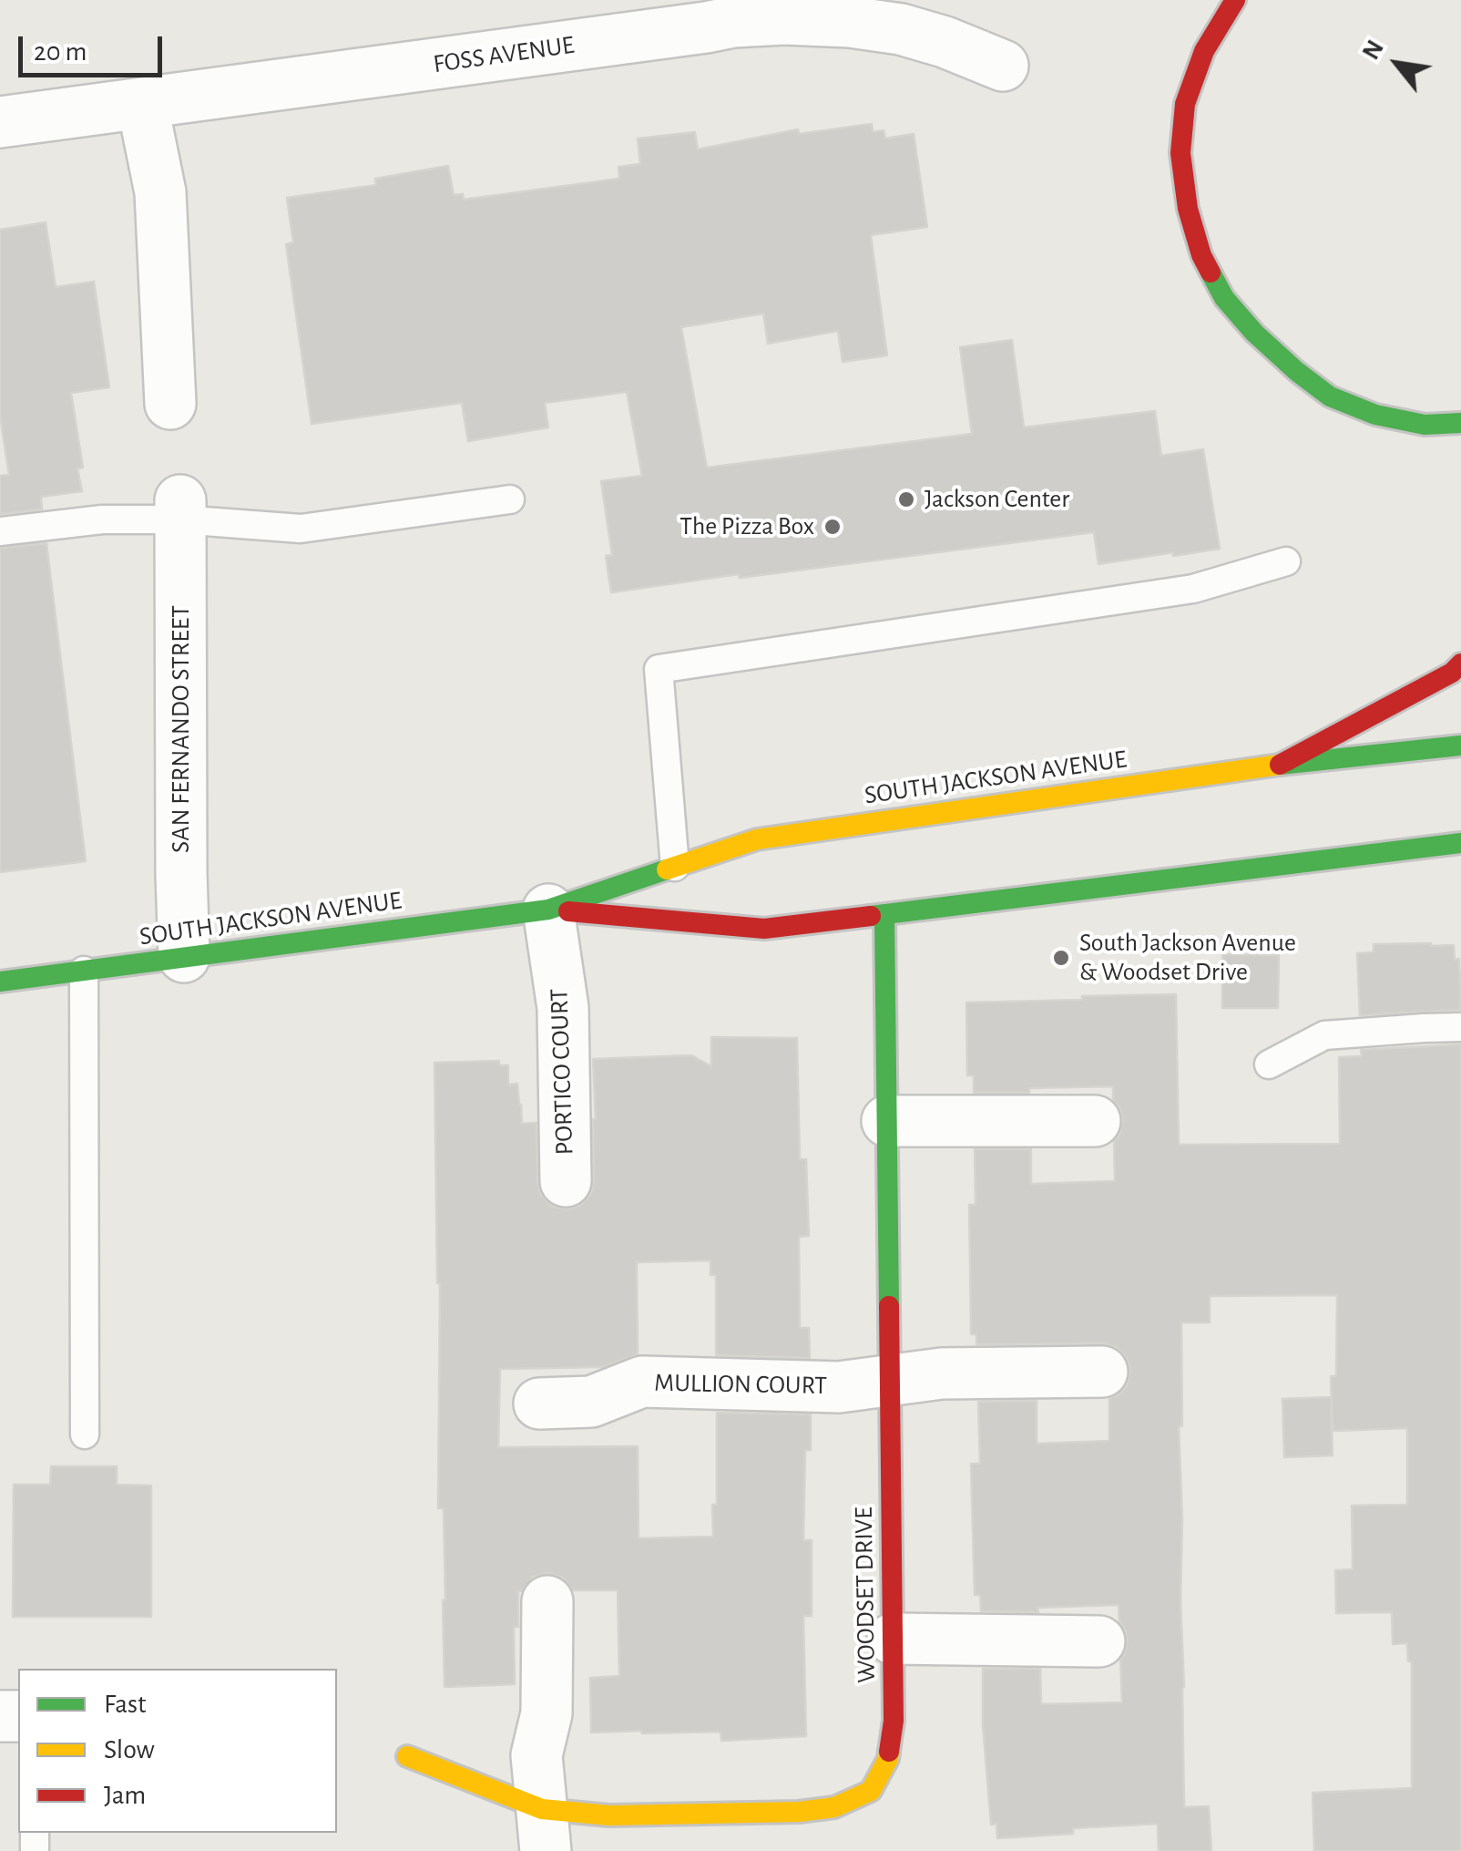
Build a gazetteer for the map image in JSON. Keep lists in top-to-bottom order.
{
  "streets": {
    "main road": ["SOUTH JACKSON AVENUE", "WOODSET DRIVE"],
    "street": [
      "FOSS AVENUE",
      "SAN FERNANDO STREET",
      "PORTICO COURT",
      "MULLION COURT"
    ]
  },
  "crossings": [
    ["SAN FERNANDO STREET", "SOUTH JACKSON AVENUE"],
    ["SOUTH JACKSON AVENUE", "PORTICO COURT"],
    ["SOUTH JACKSON AVENUE", "WOODSET DRIVE"],
    ["MULLION COURT", "WOODSET DRIVE"]
  ],
  "places": ["Jackson Center", "The Pizza Box", "South Jackson Avenue & Woodset Drive"],
  "legend": ["Fast", "Slow", "Jam"],
  "scale_bar": "20 m",
  "north": "top left"
}
